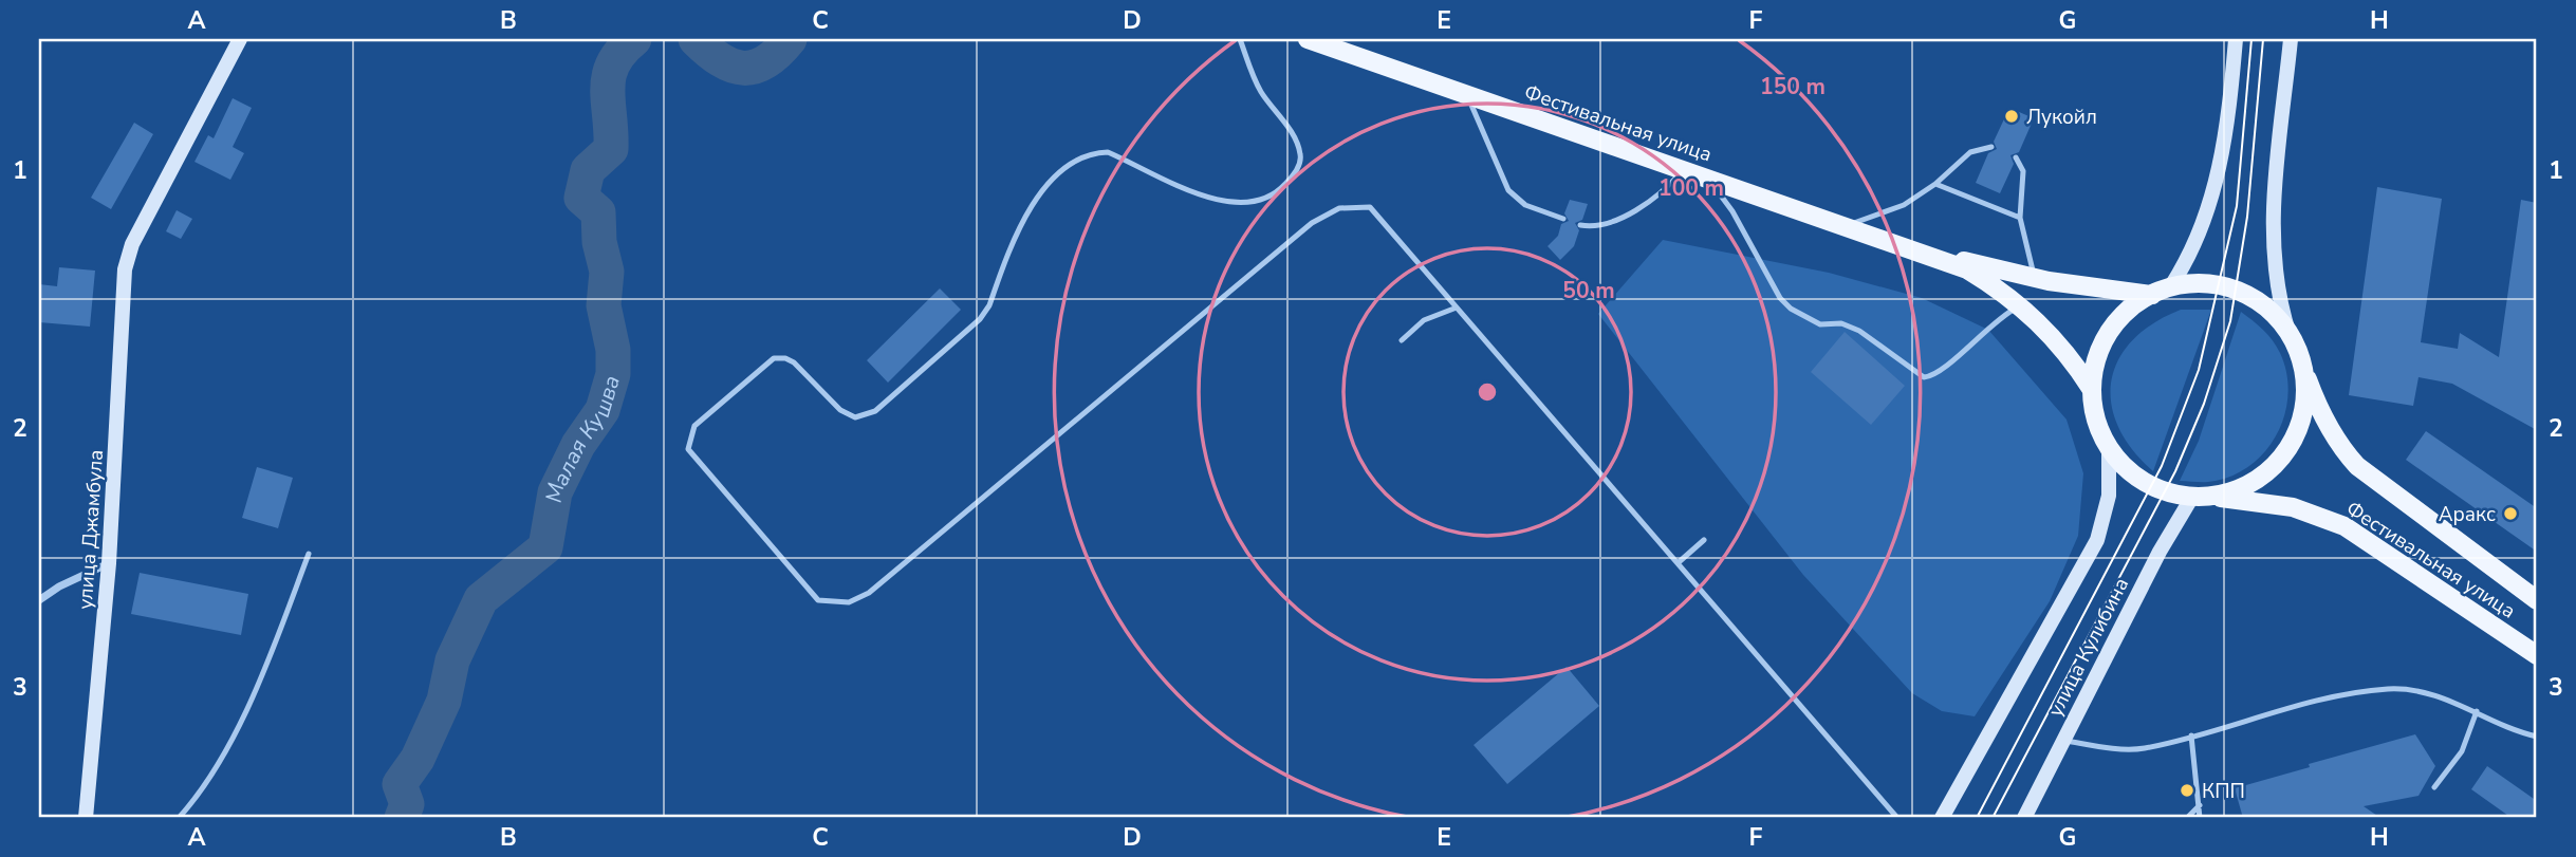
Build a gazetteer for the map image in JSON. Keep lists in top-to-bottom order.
{
  "streets": {
    "main road": ["Фестивальная улица"],
    "street": ["улица Джамбула", "улица Кулибина"]
  },
  "crossings": [
    ["Фестивальная улица", "улица Кулибина"]
  ],
  "water": ["Малая Кушва"],
  "places": ["Лукойл", "Аракс", "КПП"],
  "grid": {
    "columns": [
      "A",
      "B",
      "C",
      "D",
      "E",
      "F",
      "G",
      "H"
    ],
    "rows": ["1", "2", "3"]
  },
  "rings": ["150 m", "100 m", "50 m"]
}
